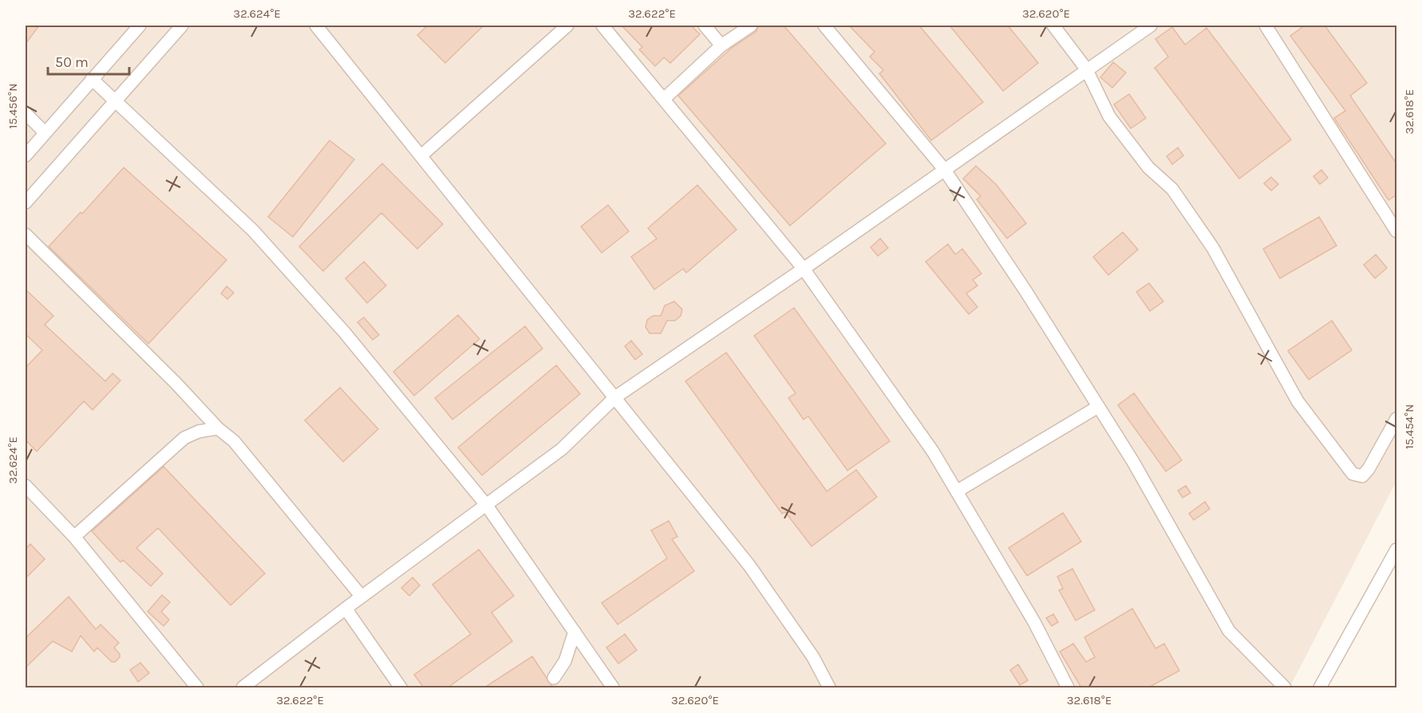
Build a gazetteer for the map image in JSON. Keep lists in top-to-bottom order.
{
  "scale_bar": "50 m",
  "coordinates": [
    "32.624°E",
    "32.622°E",
    "32.620°E",
    "15.456°N",
    "32.618°E",
    "15.454°N"
  ]
}
